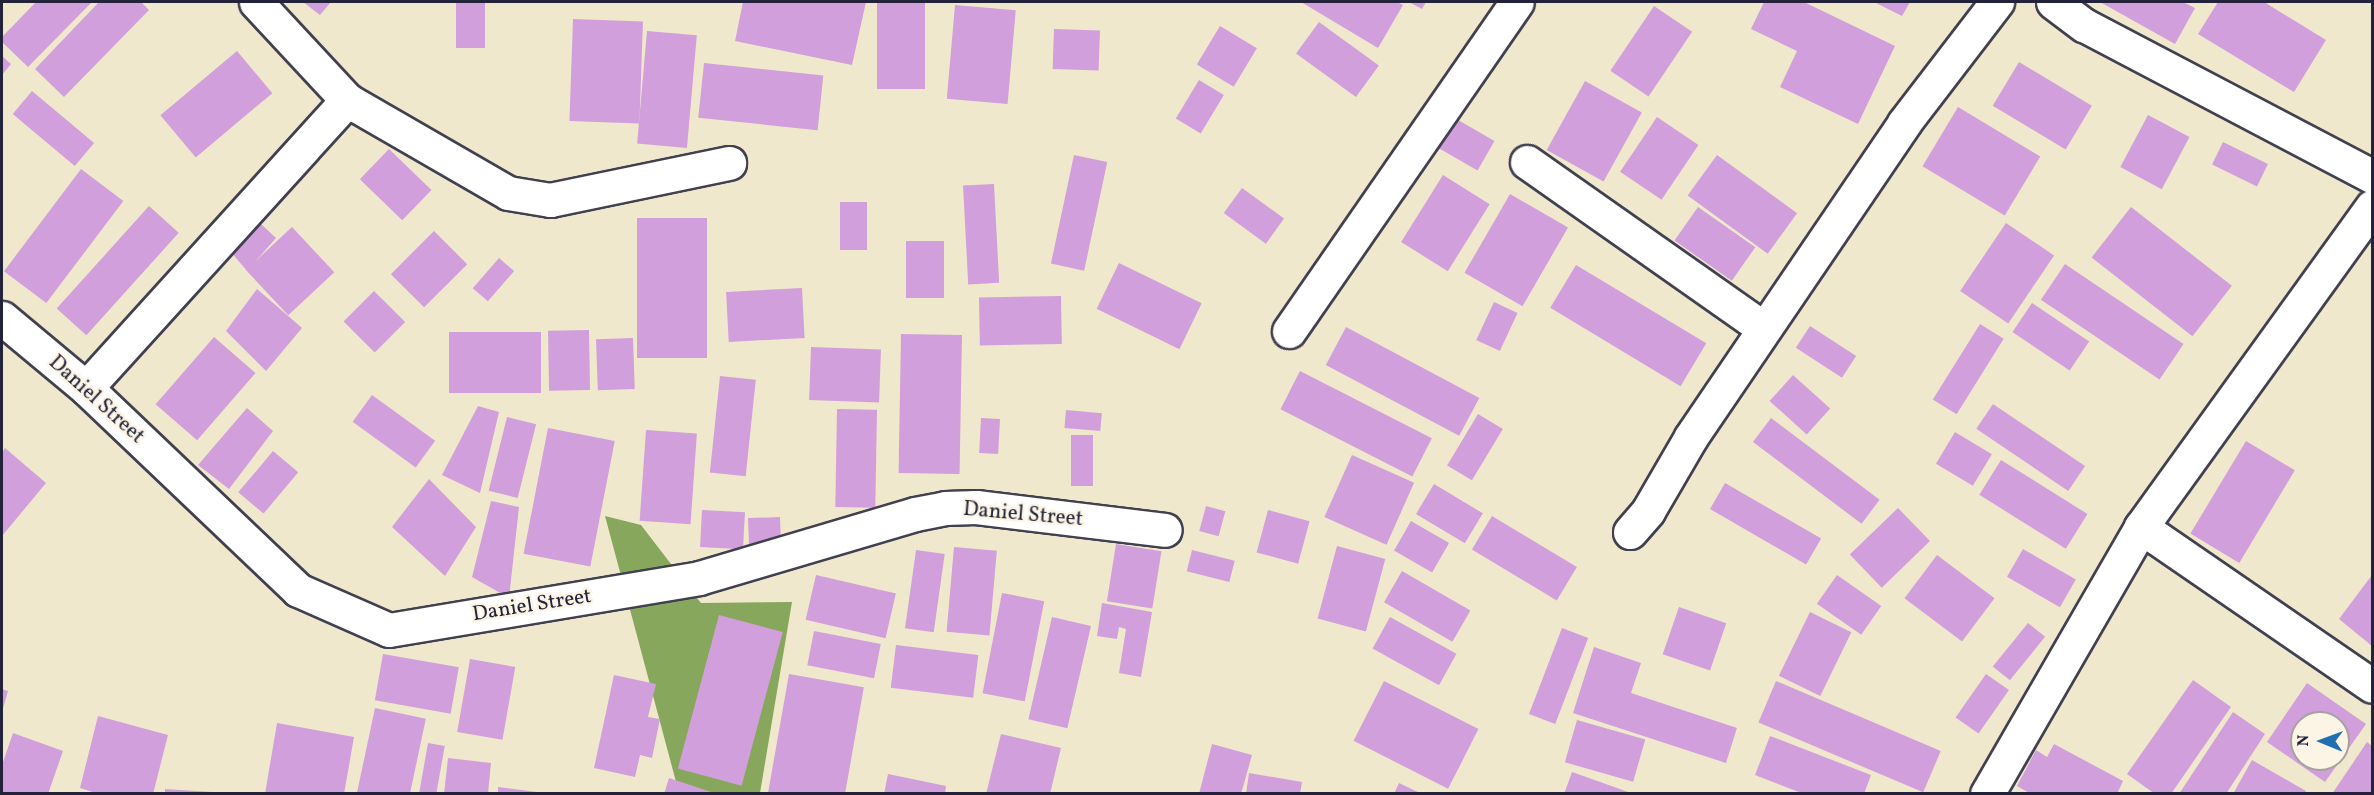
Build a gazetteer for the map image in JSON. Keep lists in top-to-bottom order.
{
  "streets": {
    "street": ["Daniel Street"]
  },
  "north": "left"
}
